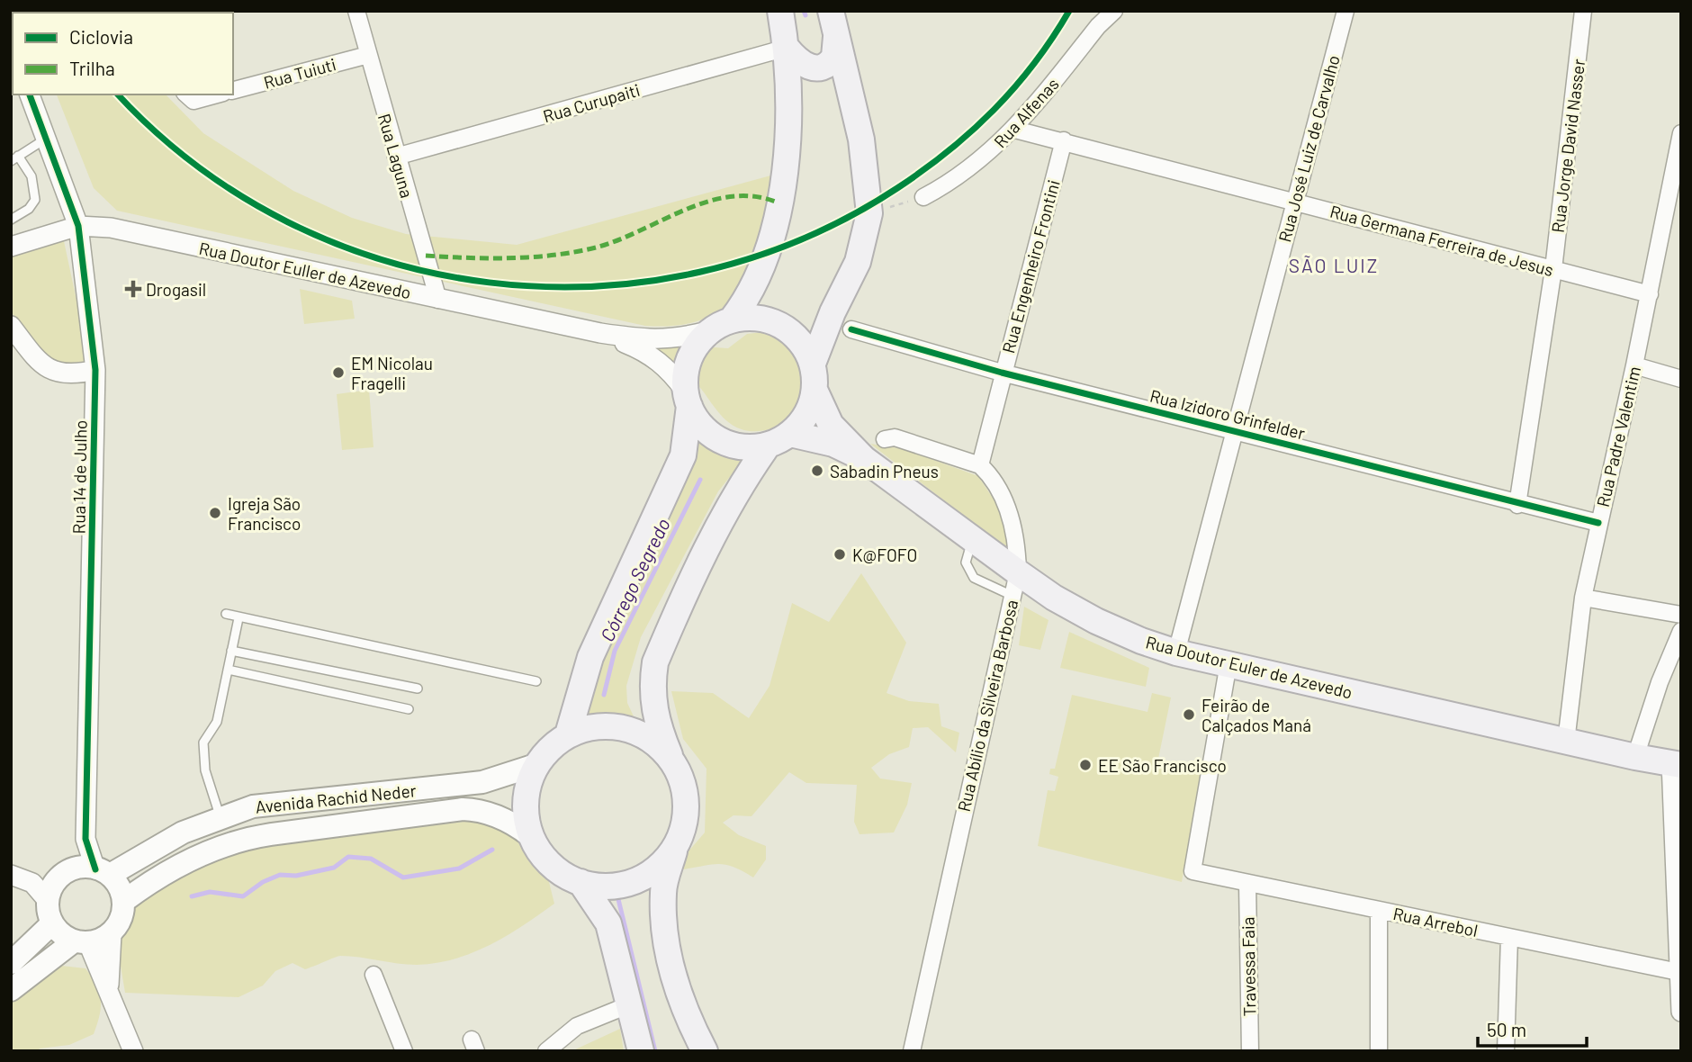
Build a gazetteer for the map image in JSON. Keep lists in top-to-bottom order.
{
  "streets": {
    "main road": ["Rua Doutor Euler de Azevedo", "Avenida Rachid Neder"],
    "street": [
      "Rua Tuiuti",
      "Rua Curupaiti",
      "Rua Alfenas",
      "Rua Jorge David Nasser",
      "Rua José Luiz de Carvalho",
      "Rua Laguna",
      "Rua Germana Ferreira de Jesus",
      "Rua Engenheiro Frontini",
      "Rua Doutor Euller de Azevedo",
      "Rua Izidoro Grinfelder",
      "Rua Padre Valentim",
      "Rua 14 de Julho",
      "Rua Abílio da Silveira Barbosa",
      "Rua Arrebol",
      "Travessa Faia"
    ]
  },
  "crossings": [
    ["Rua Tuiuti", "Rua Laguna"],
    ["Rua Curupaiti", "Rua Laguna"],
    ["Rua Alfenas", "Rua Germana Ferreira de Jesus"],
    ["Rua Jorge David Nasser", "Rua Germana Ferreira de Jesus"],
    ["Rua Jorge David Nasser", "Rua Izidoro Grinfelder"],
    ["Rua José Luiz de Carvalho", "Rua Germana Ferreira de Jesus"],
    ["Rua José Luiz de Carvalho", "Rua Izidoro Grinfelder"],
    ["Rua José Luiz de Carvalho", "Rua Doutor Euler de Azevedo"],
    ["Rua Laguna", "Rua Doutor Euller de Azevedo"],
    ["Rua Germana Ferreira de Jesus", "Rua Engenheiro Frontini"],
    ["Rua Germana Ferreira de Jesus", "Rua Padre Valentim"],
    ["Rua Engenheiro Frontini", "Rua Izidoro Grinfelder"],
    ["Rua Engenheiro Frontini", "Rua Abílio da Silveira Barbosa"],
    ["Rua Doutor Euller de Azevedo", "Rua 14 de Julho"],
    ["Rua Izidoro Grinfelder", "Rua Padre Valentim"],
    ["Rua Padre Valentim", "Rua Doutor Euler de Azevedo"],
    ["Rua 14 de Julho", "Avenida Rachid Neder"],
    ["Rua Doutor Euler de Azevedo", "Rua Abílio da Silveira Barbosa"],
    ["Rua Doutor Euler de Azevedo", "Rua Arrebol"],
    ["Rua Arrebol", "Travessa Faia"]
  ],
  "districts": ["SÃO LUIZ"],
  "water": ["Córrego Segredo"],
  "places": {
    "health": ["Drogasil"],
    "other": [
      "EM Nicolau Fragelli",
      "Sabadin Pneus",
      "Igreja São Francisco",
      "K@FOFO",
      "Feirão de Calçados Maná",
      "EE São Francisco"
    ]
  },
  "legend": ["Ciclovia", "Trilha"],
  "scale_bar": "50 m"
}
